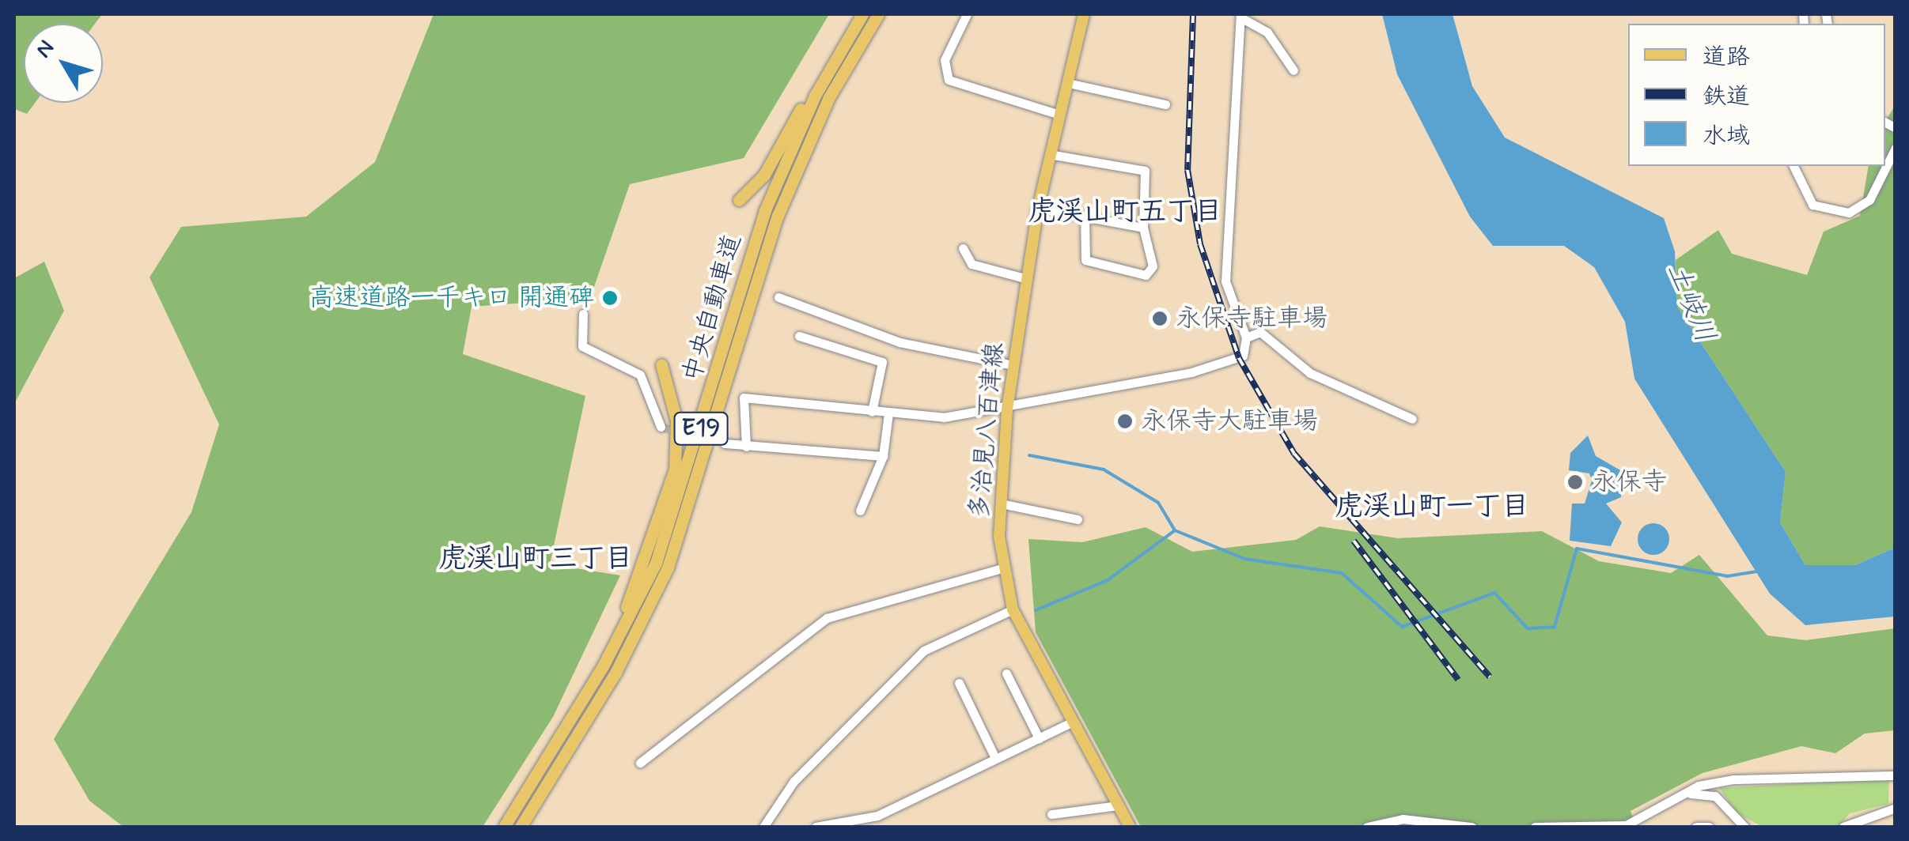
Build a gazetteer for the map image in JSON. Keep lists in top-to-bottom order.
{
  "streets": {
    "highway": ["中央自動車道", "E19"],
    "main road": ["多治見八百津線"]
  },
  "districts": ["虎渓山町五丁目", "虎渓山町一丁目", "虎渓山町三丁目"],
  "water": ["土岐川"],
  "places": [
    "高速道路一千キロ 開通碑",
    "永保寺駐車場",
    "永保寺大駐車場",
    "永保寺"
  ],
  "legend": ["道路", "鉄道", "水域"],
  "north": "top left"
}
